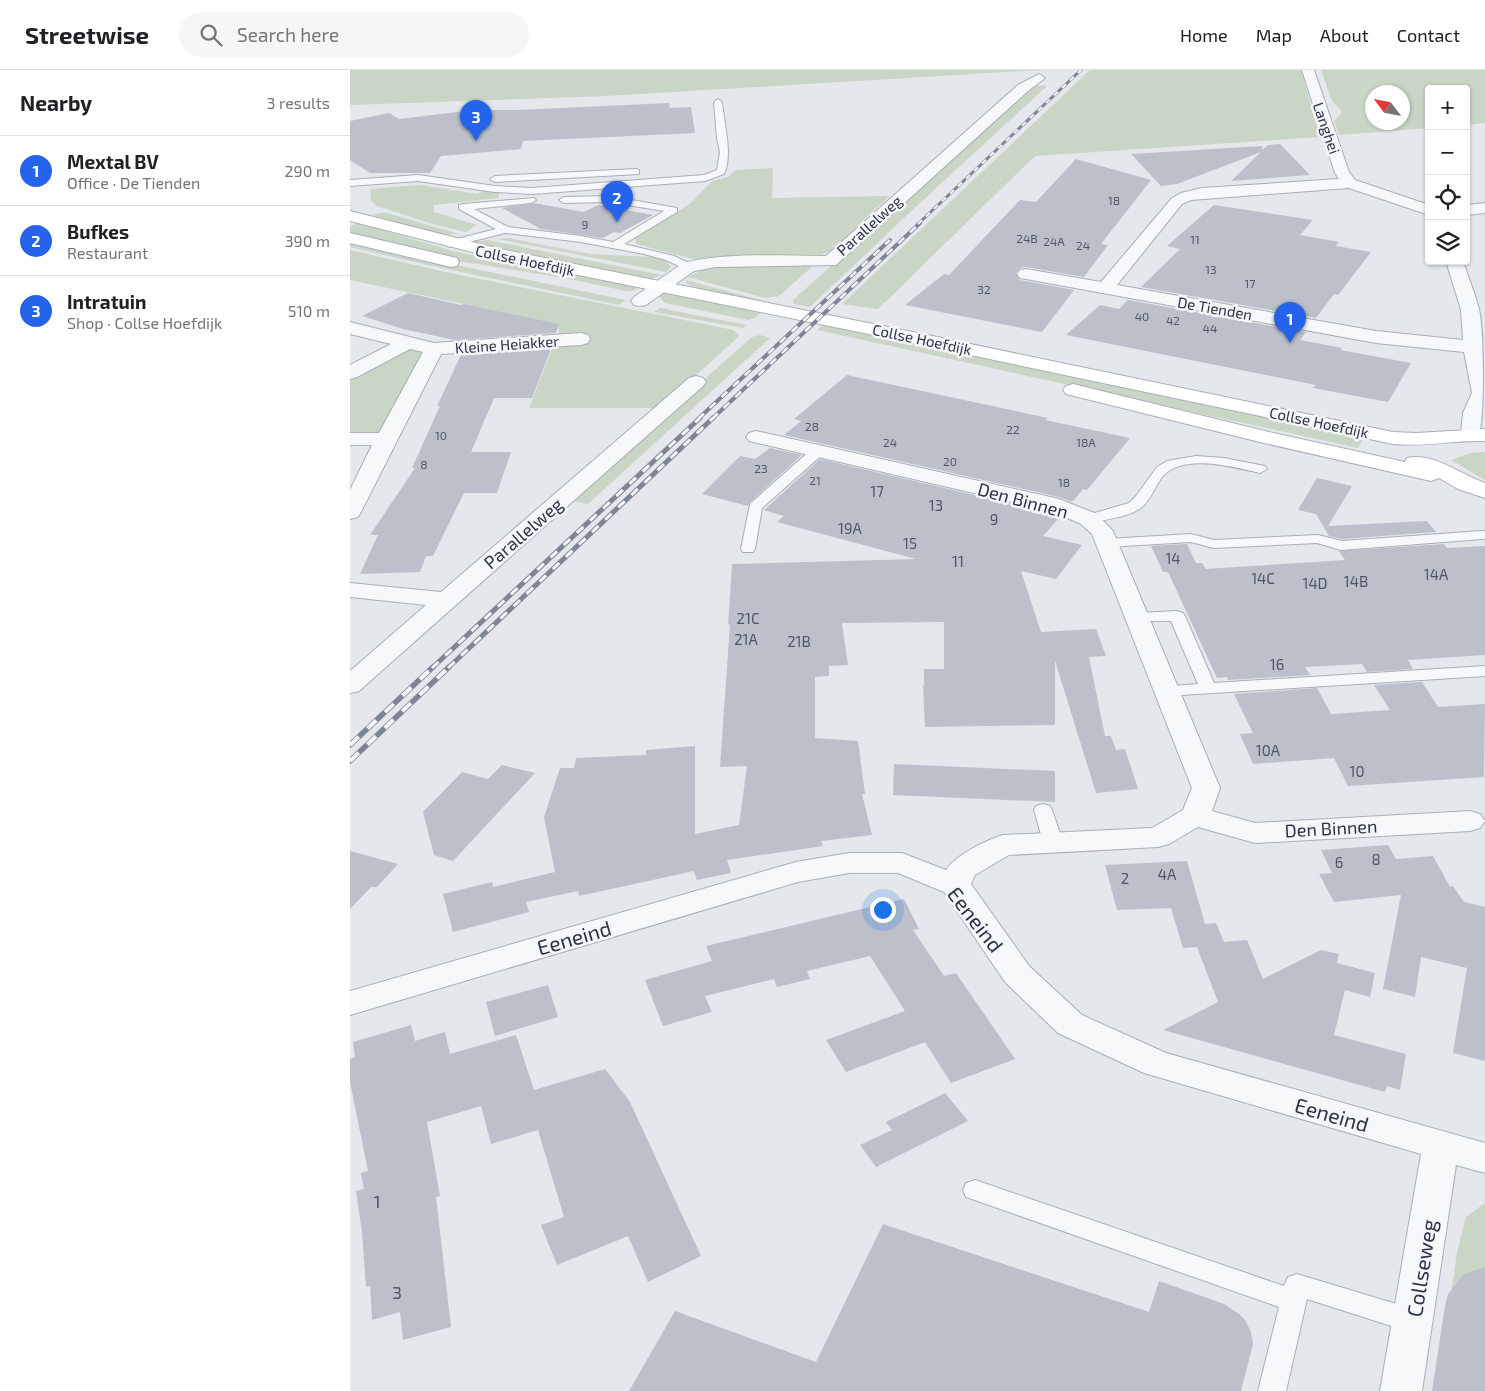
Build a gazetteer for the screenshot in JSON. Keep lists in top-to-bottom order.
{
  "streets": {
    "main road": ["Collse Hoefdijk"],
    "street": [
      "Langhei",
      "Parallelweg",
      "De Tienden",
      "Kleine Heiakker",
      "Den Binnen",
      "Eeneind",
      "Collseweg"
    ]
  },
  "crossings": [
    ["Parallelweg", "Collse Hoefdijk"],
    ["Eeneind", "Collseweg"]
  ],
  "house_numbers": [
    "18",
    "9",
    "24B",
    "11",
    "24A",
    "24",
    "13",
    "17",
    "32",
    "40",
    "42",
    "44",
    "28",
    "22",
    "10",
    "24",
    "18A",
    "20",
    "8",
    "23",
    "21",
    "18",
    "17",
    "13",
    "9",
    "19A",
    "15",
    "14",
    "11",
    "14A",
    "14C",
    "14B",
    "14D",
    "21C",
    "21A",
    "21B",
    "16",
    "10A",
    "10",
    "8",
    "6",
    "4A",
    "2",
    "1",
    "3"
  ],
  "north": "top left",
  "page": {
    "header": "Streetwise",
    "search": "Search here",
    "nav": [
      "Home",
      "Map",
      "About",
      "Contact"
    ],
    "heading": ["Nearby", "3 results"],
    "map_buttons": ["+", "−"],
    "pins": ["3", "2", "1"],
    "list": [
      {
        "mark": "1",
        "name": "Mextal BV",
        "note": "Office · De Tienden",
        "value": "290 m"
      },
      {
        "mark": "2",
        "name": "Bufkes",
        "note": "Restaurant",
        "value": "390 m"
      },
      {
        "mark": "3",
        "name": "Intratuin",
        "note": "Shop · Collse Hoefdijk",
        "value": "510 m"
      }
    ]
  }
}
